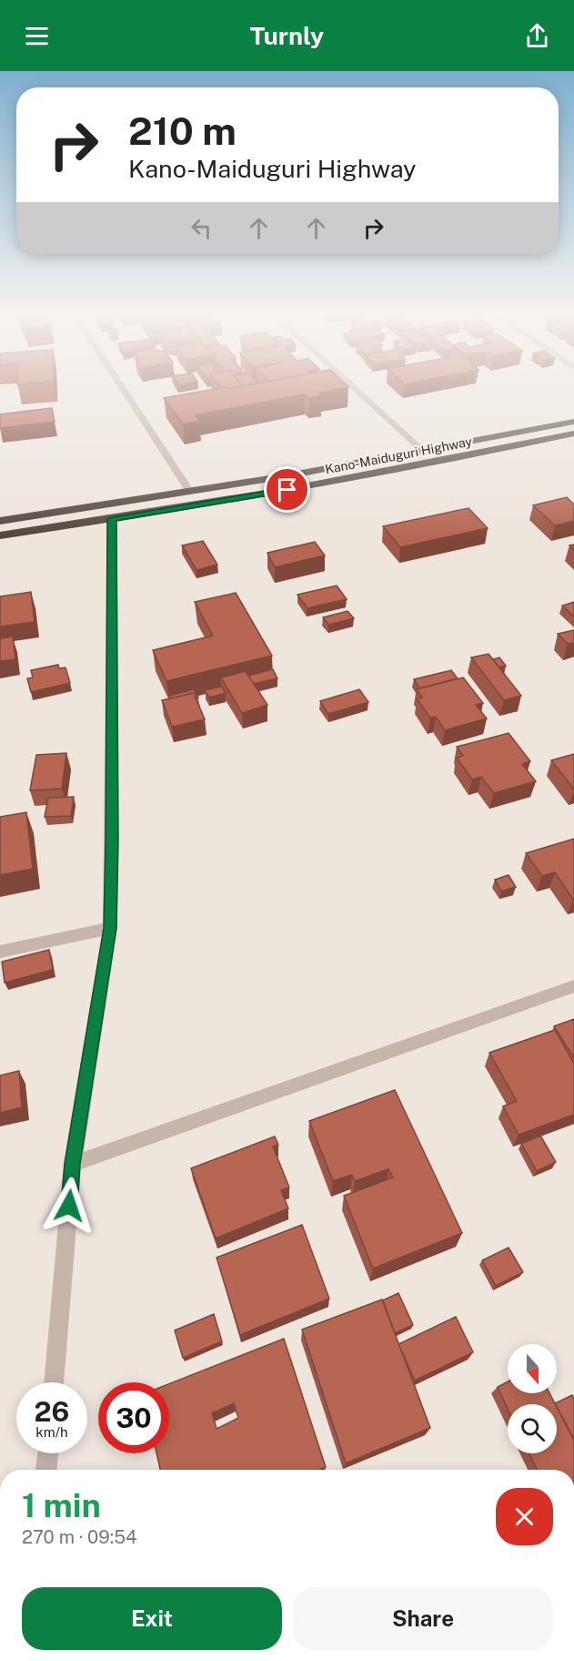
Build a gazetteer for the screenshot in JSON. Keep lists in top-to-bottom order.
{
  "streets": {
    "highway": ["Kano-Maiduguri Highway"]
  },
  "north": "bottom",
  "page": {
    "header": "Turnly",
    "turn": ["210 m", "Kano-Maiduguri Highway"],
    "speed": "26 km/h",
    "limit": "30",
    "heading": ["1 min", "270 m · 09:54"],
    "buttons": ["Exit", "Share"]
  }
}
